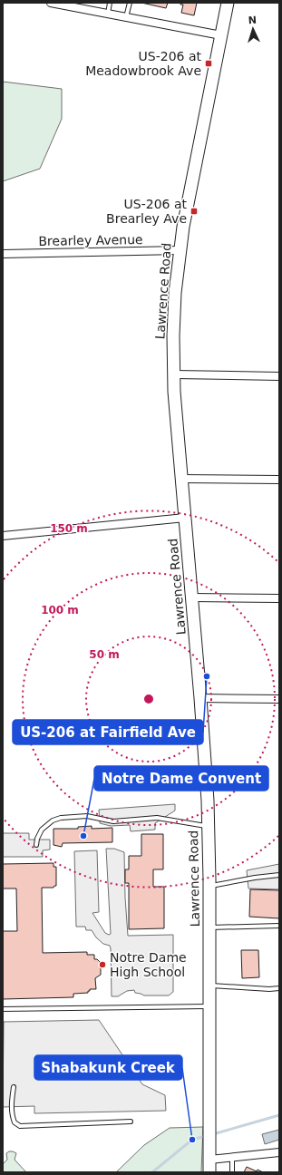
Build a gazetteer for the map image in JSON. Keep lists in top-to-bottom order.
{
  "streets": {
    "main road": ["Lawrence Road"],
    "street": ["Brearley Avenue"]
  },
  "crossings": [
    ["Brearley Avenue", "Lawrence Road"]
  ],
  "places": {
    "transit": ["US-206 at Meadowbrook Ave", "US-206 at Brearley Ave"],
    "other": [
      "US-206 at Fairfield Ave",
      "Notre Dame Convent",
      "Notre Dame High School",
      "Shabakunk Creek"
    ]
  },
  "north": "top",
  "rings": ["150 m", "100 m", "50 m"]
}
